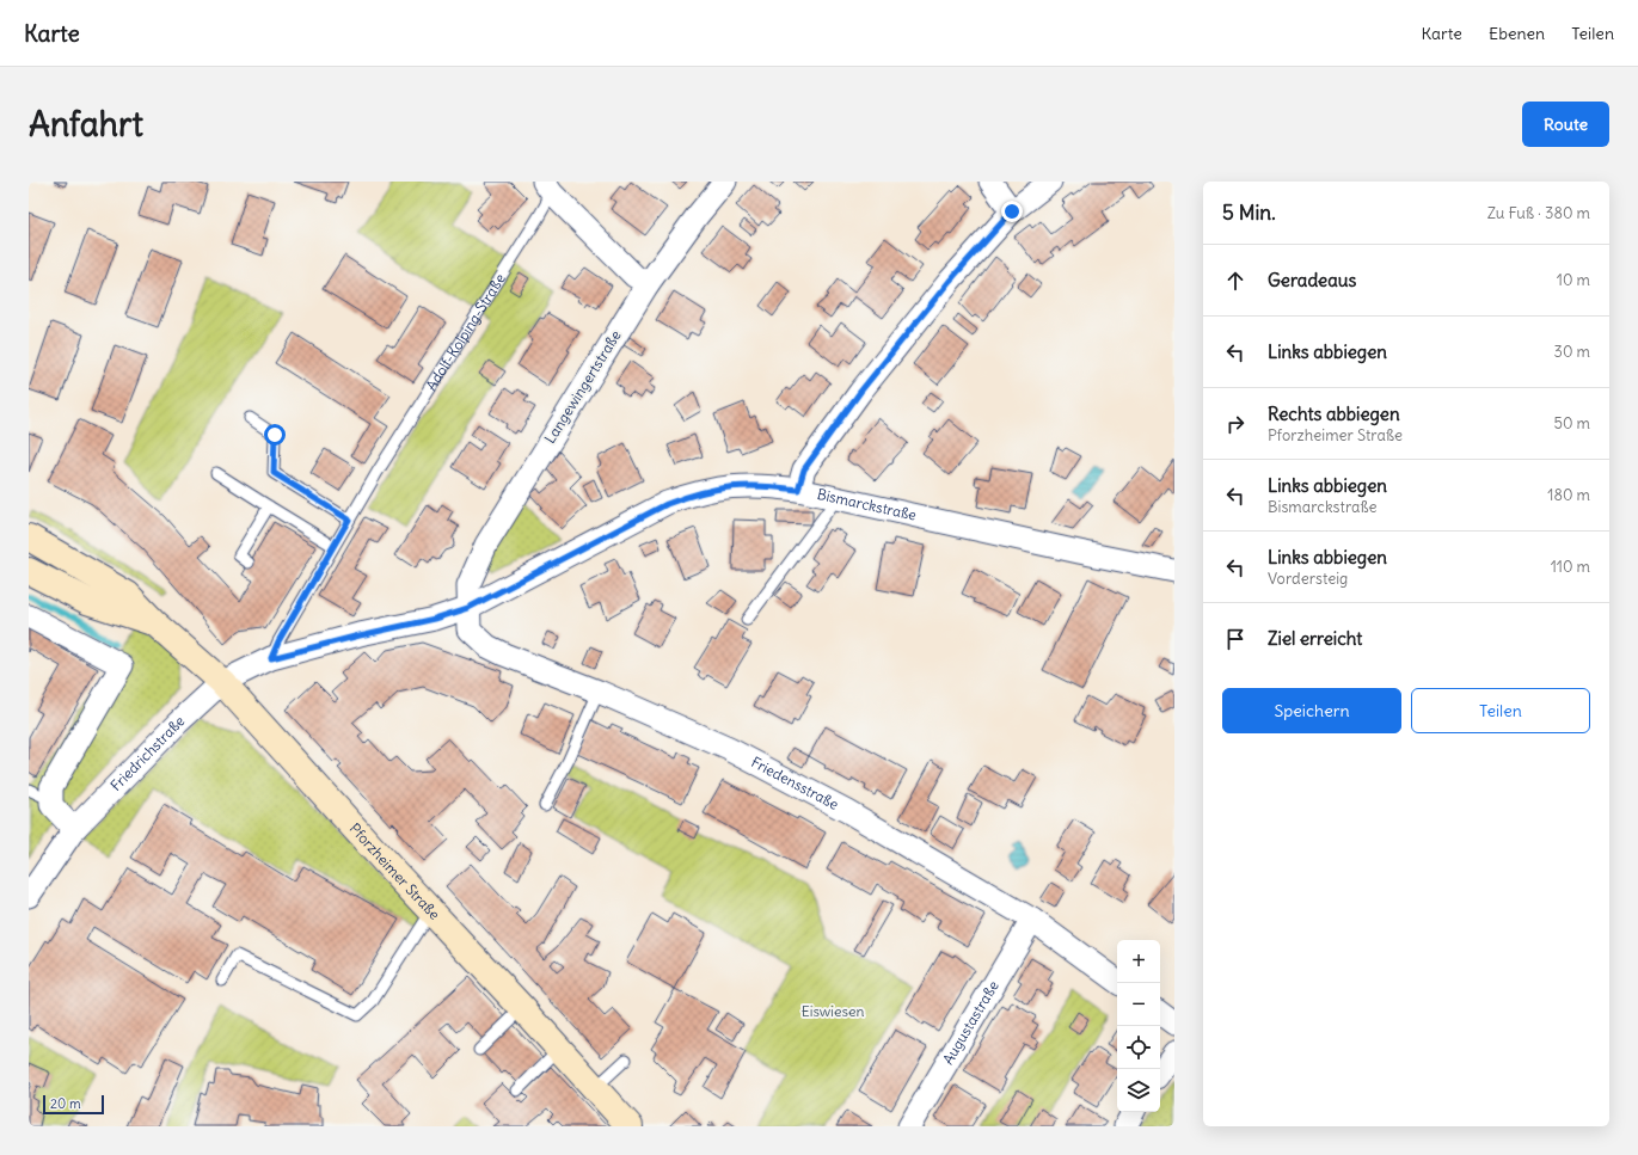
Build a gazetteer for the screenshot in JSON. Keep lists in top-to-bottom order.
{
  "streets": {
    "main road": ["Pforzheimer Straße"],
    "street": [
      "Adolf-Kolping-Straße",
      "Langewingertstraße",
      "Bismarckstraße",
      "Friedrichstraße",
      "Friedensstraße",
      "Augustastraße"
    ]
  },
  "crossings": [
    ["Adolf-Kolping-Straße", "Langewingertstraße"],
    ["Langewingertstraße", "Bismarckstraße"],
    ["Langewingertstraße", "Friedensstraße"],
    ["Bismarckstraße", "Friedrichstraße"],
    ["Bismarckstraße", "Friedensstraße"],
    ["Bismarckstraße", "Pforzheimer Straße"],
    ["Friedrichstraße", "Pforzheimer Straße"],
    ["Friedensstraße", "Augustastraße"]
  ],
  "parks": ["Eiswiesen"],
  "scale_bar": "20 m",
  "page": {
    "header": "Karte",
    "nav": ["Karte", "Ebenen", "Teilen"],
    "buttons": [
      "Route",
      ["Speichern", "Teilen"]
    ],
    "title": "Anfahrt",
    "heading": ["5 Min.", "Zu Fuß · 380 m"],
    "list": [
      ["Geradeaus", "10 m"],
      ["Links abbiegen", "30 m"],
      ["Rechts abbiegen", "Pforzheimer Straße", "50 m"],
      ["Links abbiegen", "Bismarckstraße", "180 m"],
      ["Links abbiegen", "Vordersteig", "110 m"],
      "Ziel erreicht"
    ],
    "map_buttons": ["+", "−"],
    "scale": "20 m"
  }
}
